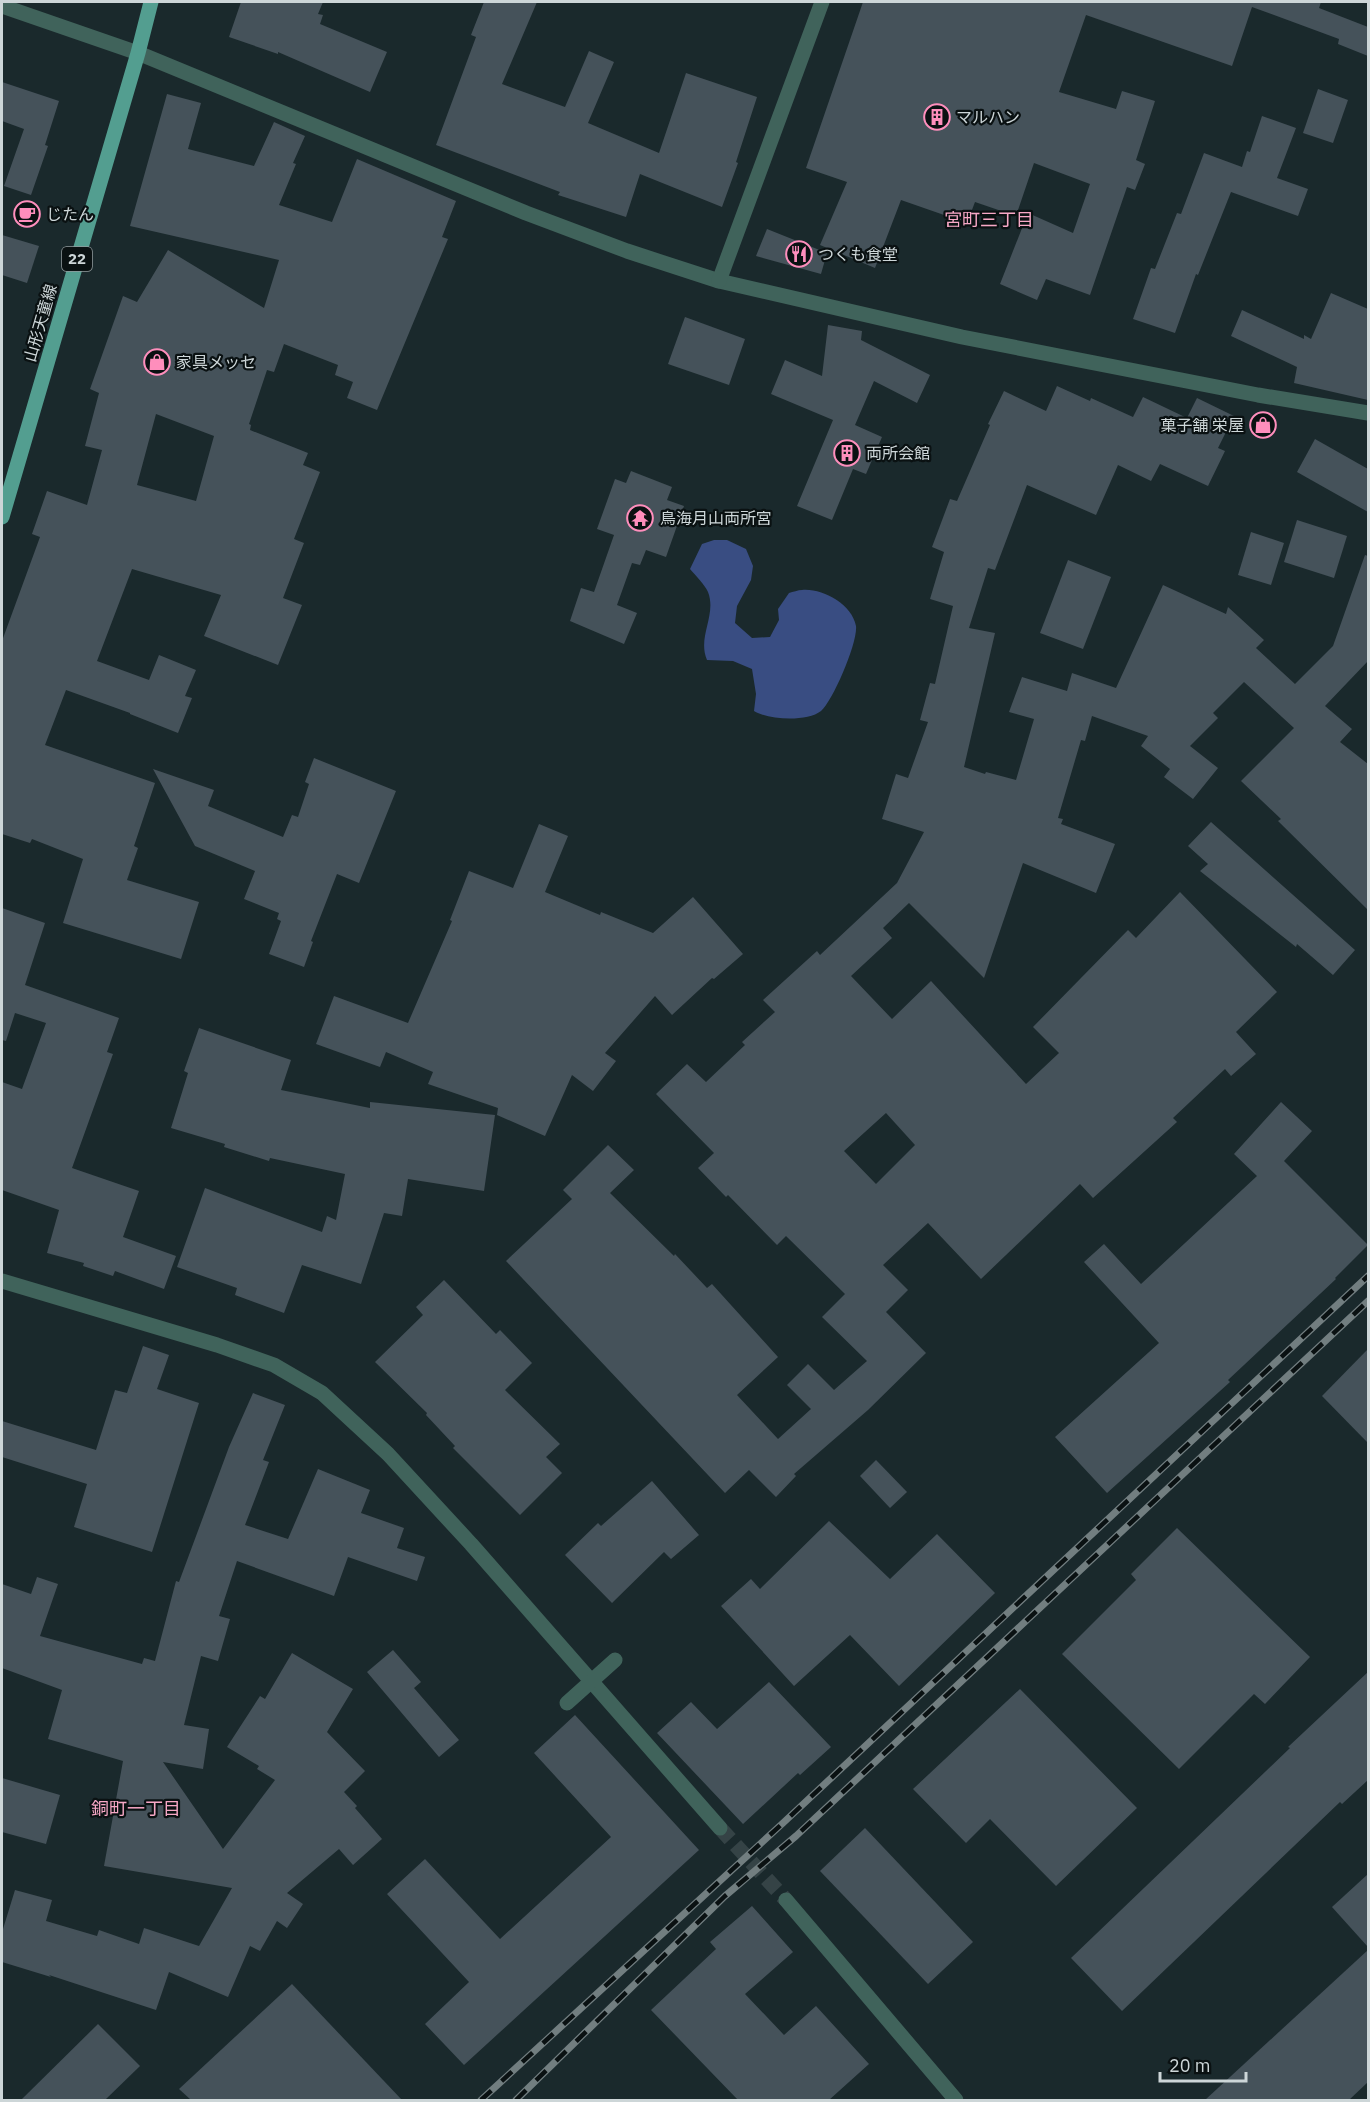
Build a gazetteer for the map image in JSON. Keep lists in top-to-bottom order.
{
  "streets": {
    "main road": ["22", "山形天童線"]
  },
  "districts": ["宮町三丁目", "銅町一丁目"],
  "places": {
    "building": ["マルハン", "両所会館"],
    "cafe": ["じたん"],
    "restaurant": ["つくも食堂"],
    "shop": ["家具メッセ", "菓子舗 栄屋"],
    "temple": ["鳥海月山両所宮"]
  },
  "scale_bar": "20 m"
}
